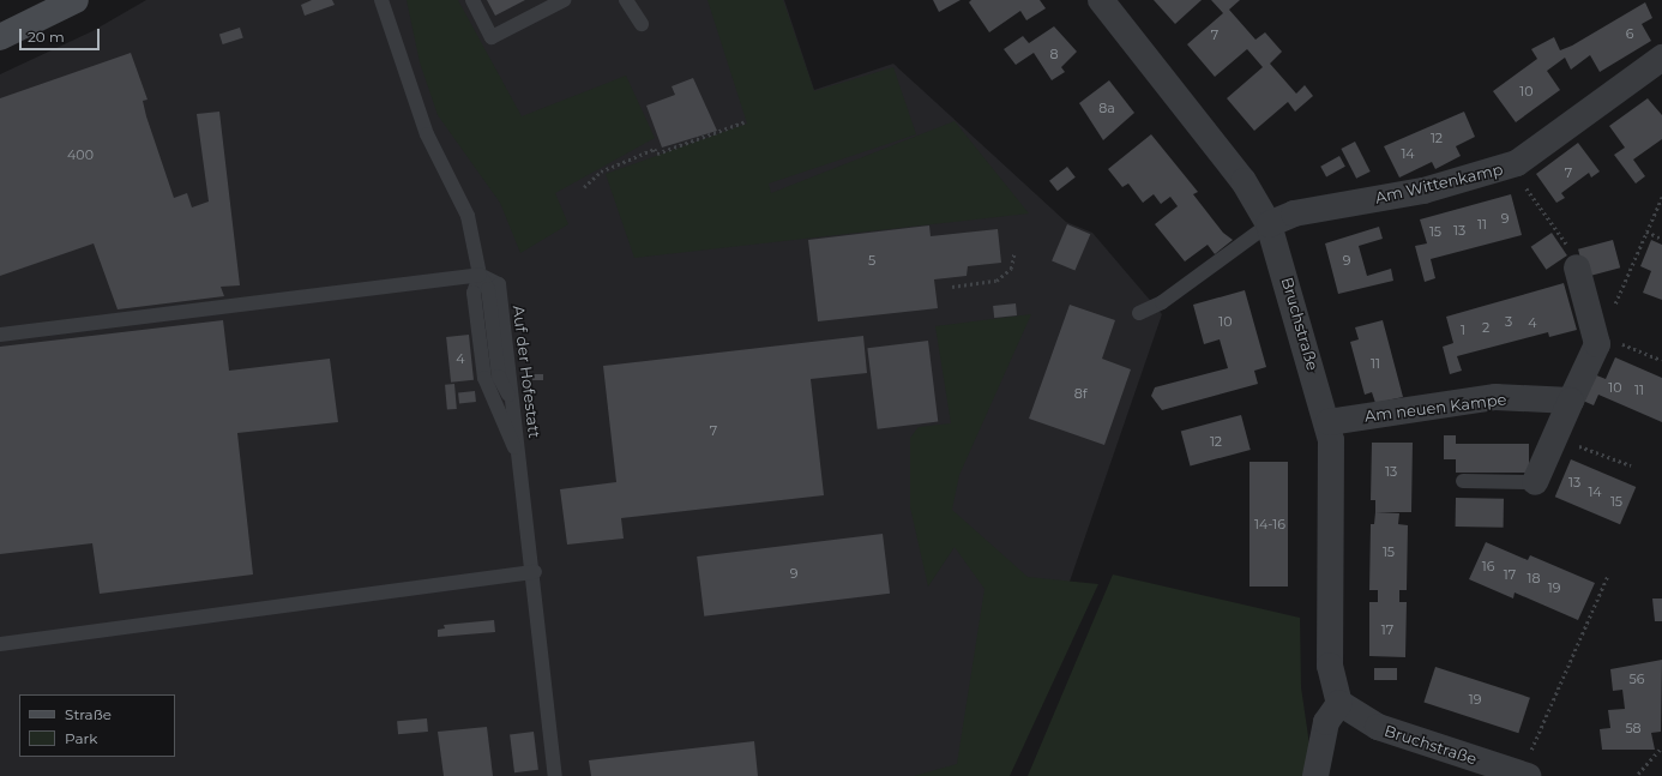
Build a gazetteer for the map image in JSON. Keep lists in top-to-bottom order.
{
  "streets": {
    "street": ["Am Wittenkamp", "Bruchstraße", "Am neuen Kampe"],
    "lane": ["Auf der Hofestatt"]
  },
  "crossings": [
    ["Am Wittenkamp", "Bruchstraße"],
    ["Bruchstraße", "Am neuen Kampe"]
  ],
  "house_numbers": [
    "6",
    "7",
    "8",
    "10",
    "8a",
    "12",
    "14",
    "400",
    "7",
    "9",
    "11",
    "13",
    "15",
    "5",
    "9",
    "10",
    "3",
    "4",
    "2",
    "1",
    "4",
    "11",
    "10",
    "11",
    "8f",
    "7",
    "12",
    "13",
    "13",
    "14",
    "15",
    "14-16",
    "15",
    "16",
    "9",
    "17",
    "18",
    "19",
    "17",
    "56",
    "19",
    "58"
  ],
  "legend": ["Straße", "Park"],
  "scale_bar": "20 m"
}
